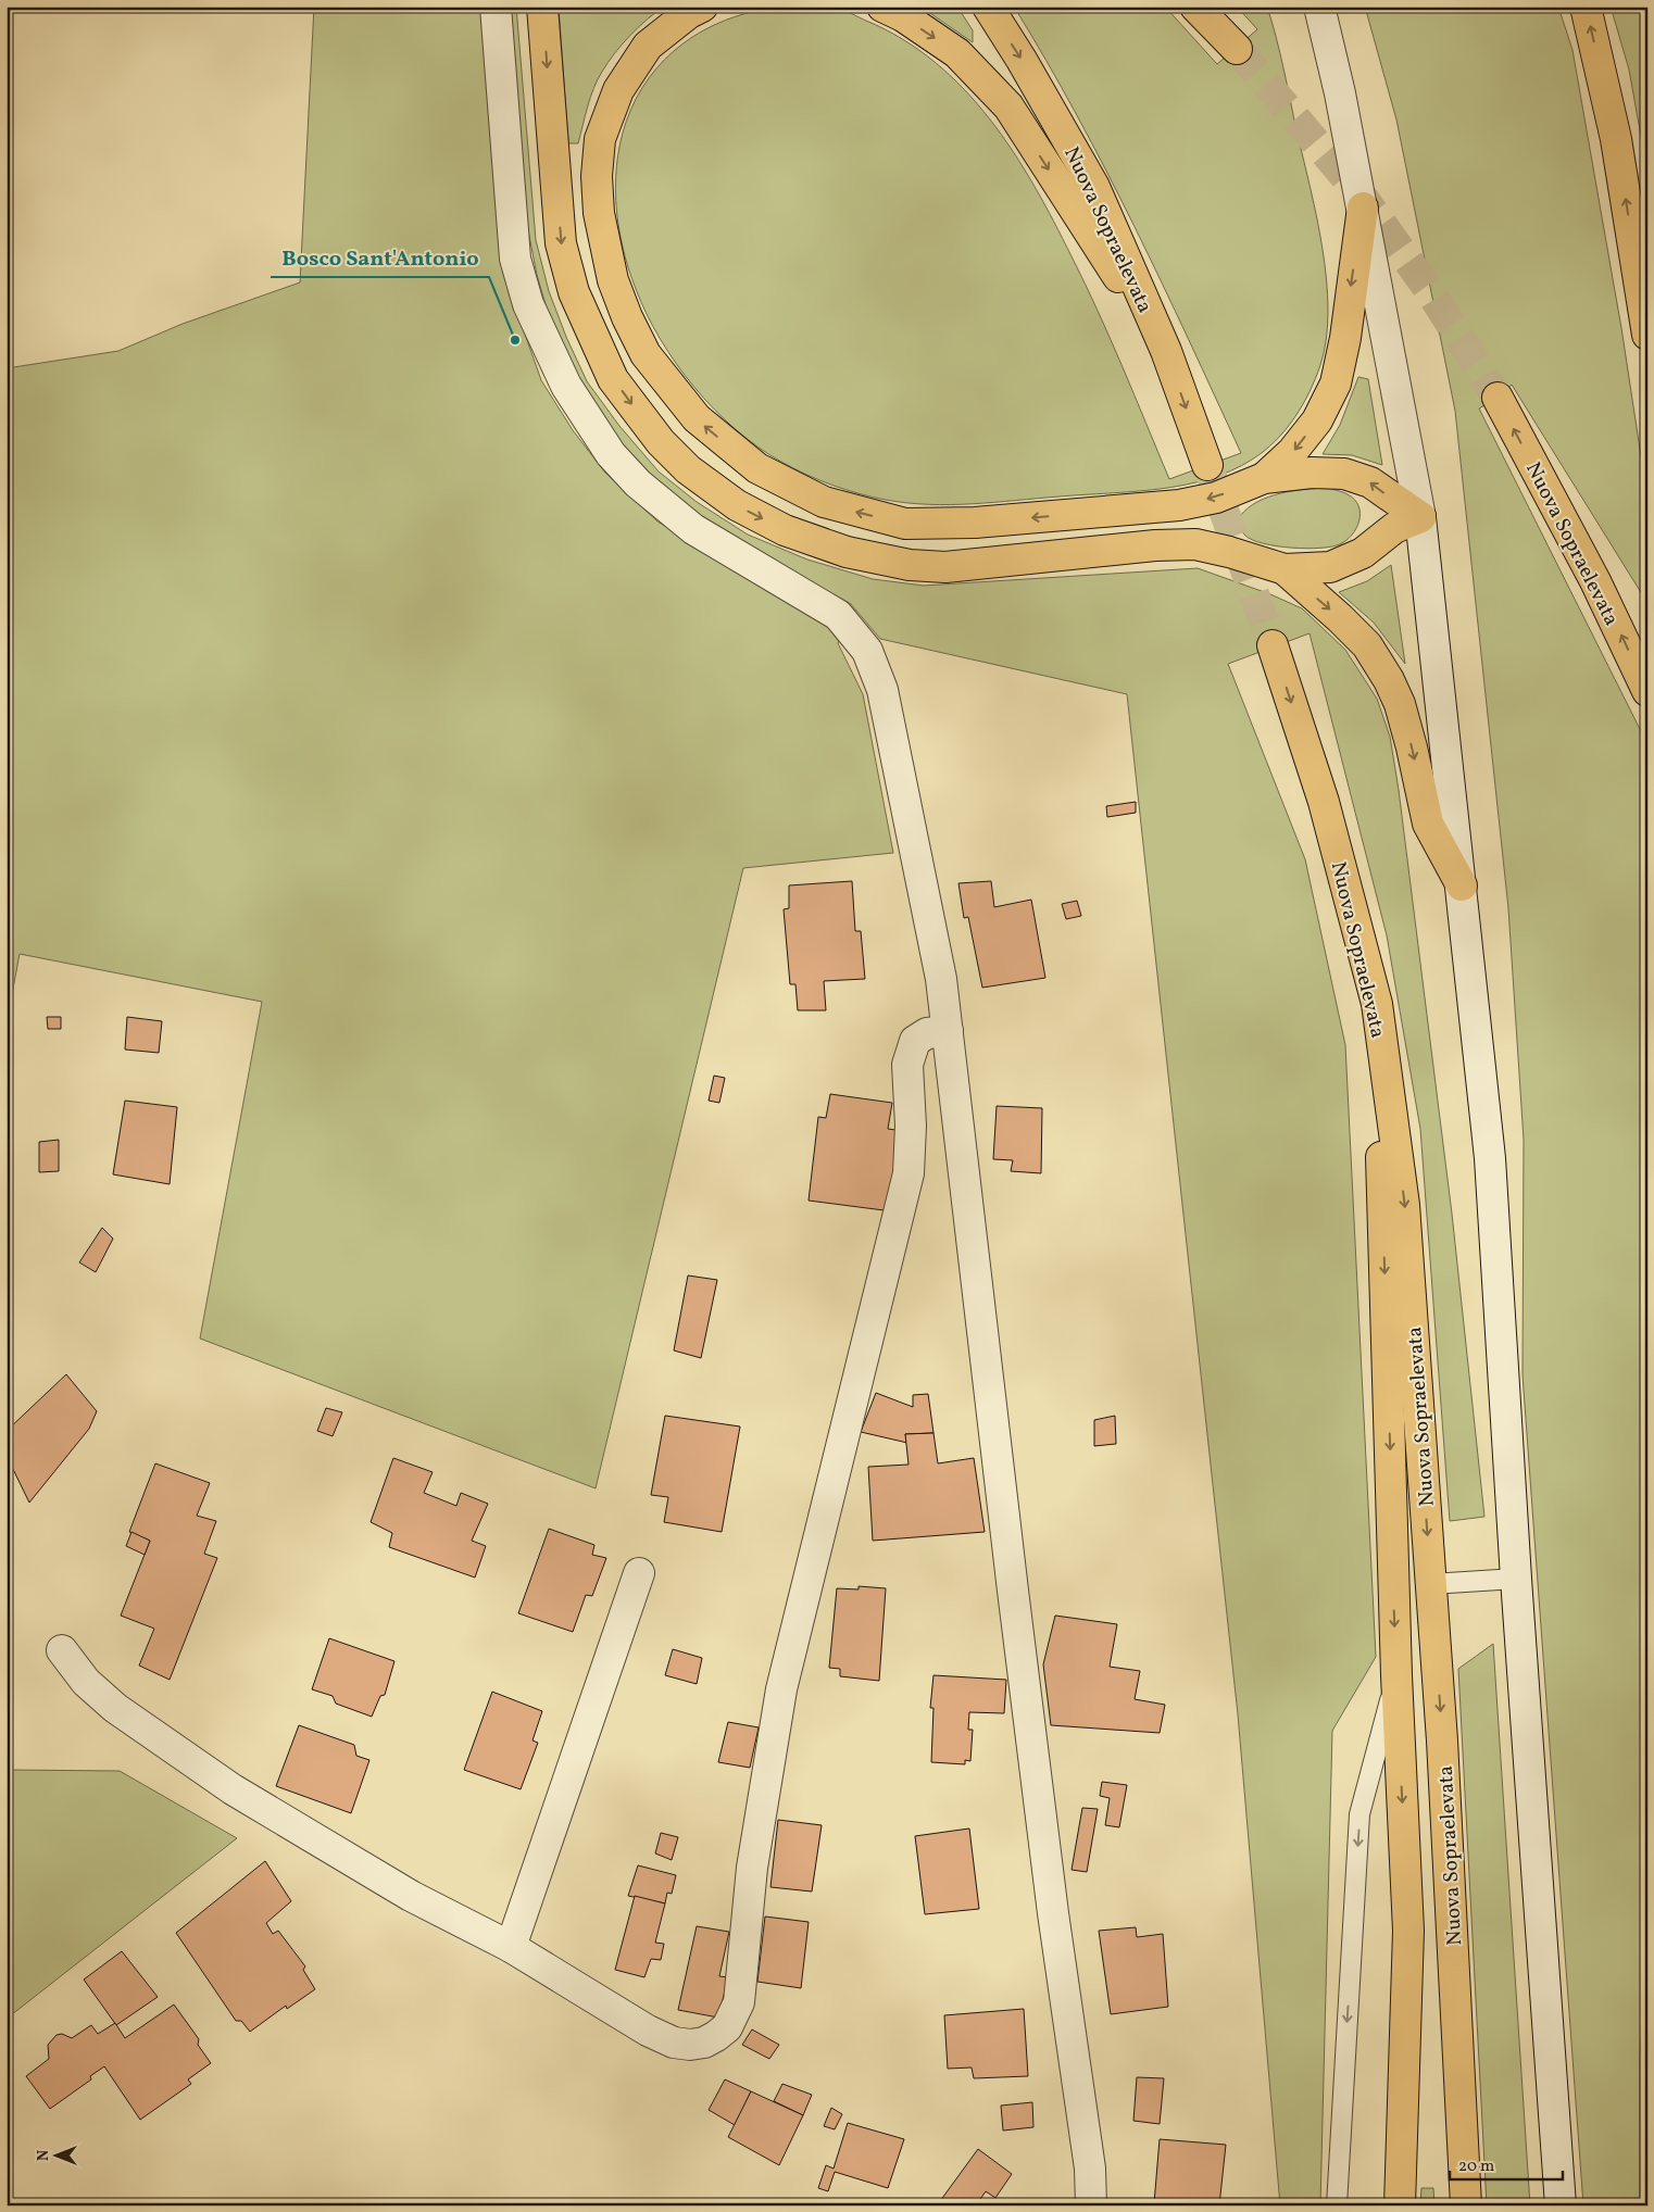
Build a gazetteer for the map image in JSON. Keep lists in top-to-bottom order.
{
  "streets": {
    "highway": ["Nuova Sopraelevata"]
  },
  "places": ["Bosco Sant'Antonio"],
  "scale_bar": "20 m",
  "north": "left"
}
